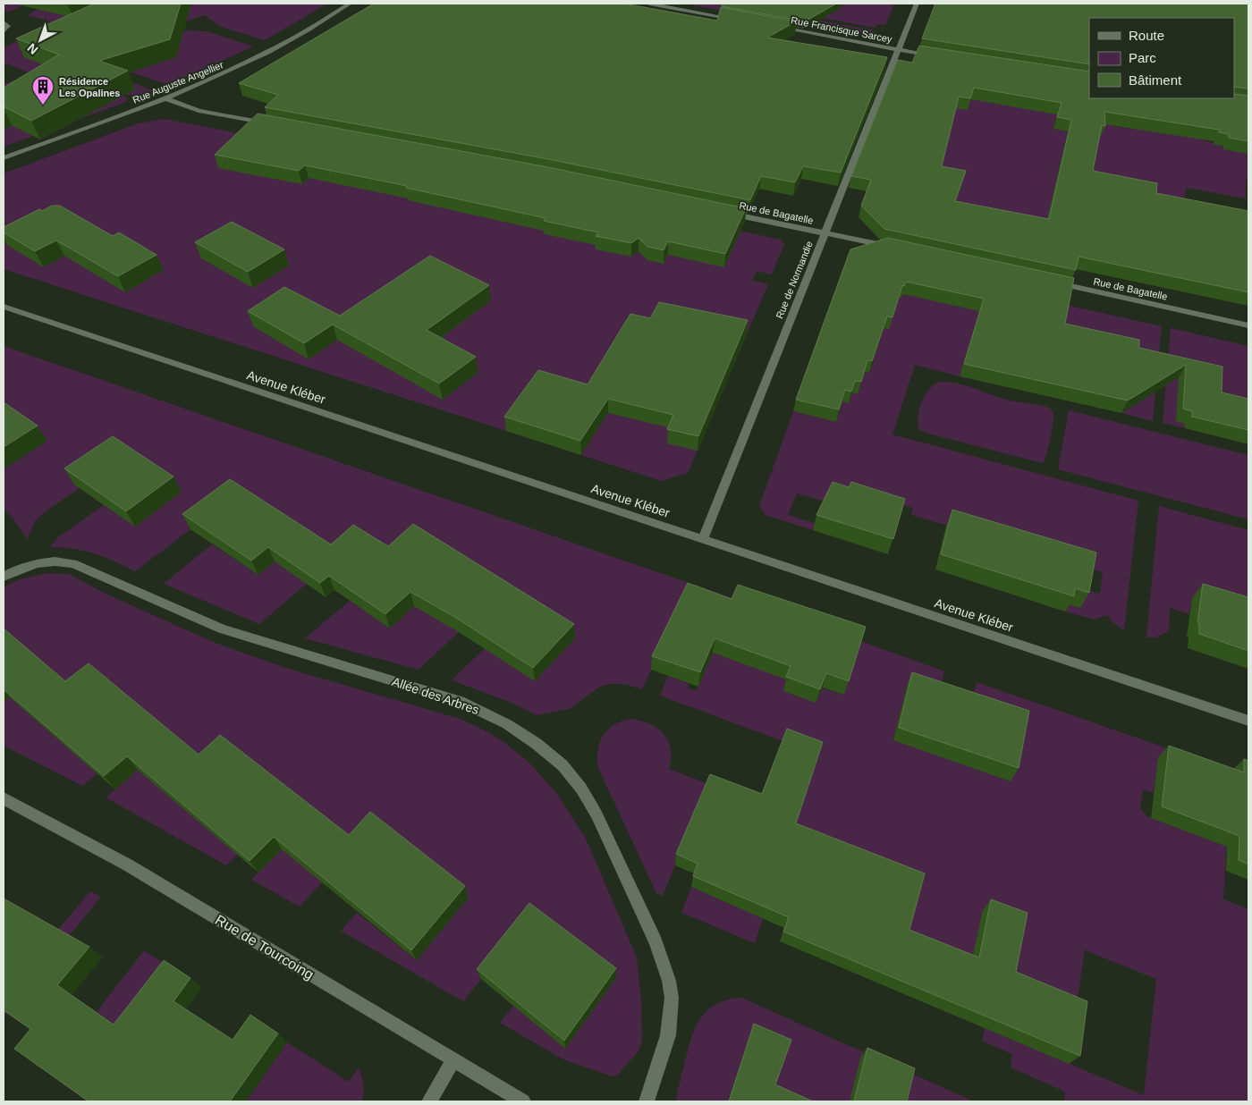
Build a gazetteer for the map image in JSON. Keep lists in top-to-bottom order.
{
  "streets": {
    "street": [
      "Rue Francisque Sarcey",
      "Rue Auguste Angellier",
      "Rue de Bagatelle",
      "Rue de Normandie",
      "Avenue Kléber",
      "Allée des Arbres",
      "Rue de Tourcoing"
    ]
  },
  "crossings": [
    ["Rue Francisque Sarcey", "Rue de Normandie"],
    ["Rue de Bagatelle", "Rue de Normandie"],
    ["Rue de Normandie", "Avenue Kléber"]
  ],
  "places": {
    "building": ["Résidence Les Opalines"]
  },
  "legend": ["Route", "Parc", "Bâtiment"],
  "north": "bottom left"
}
